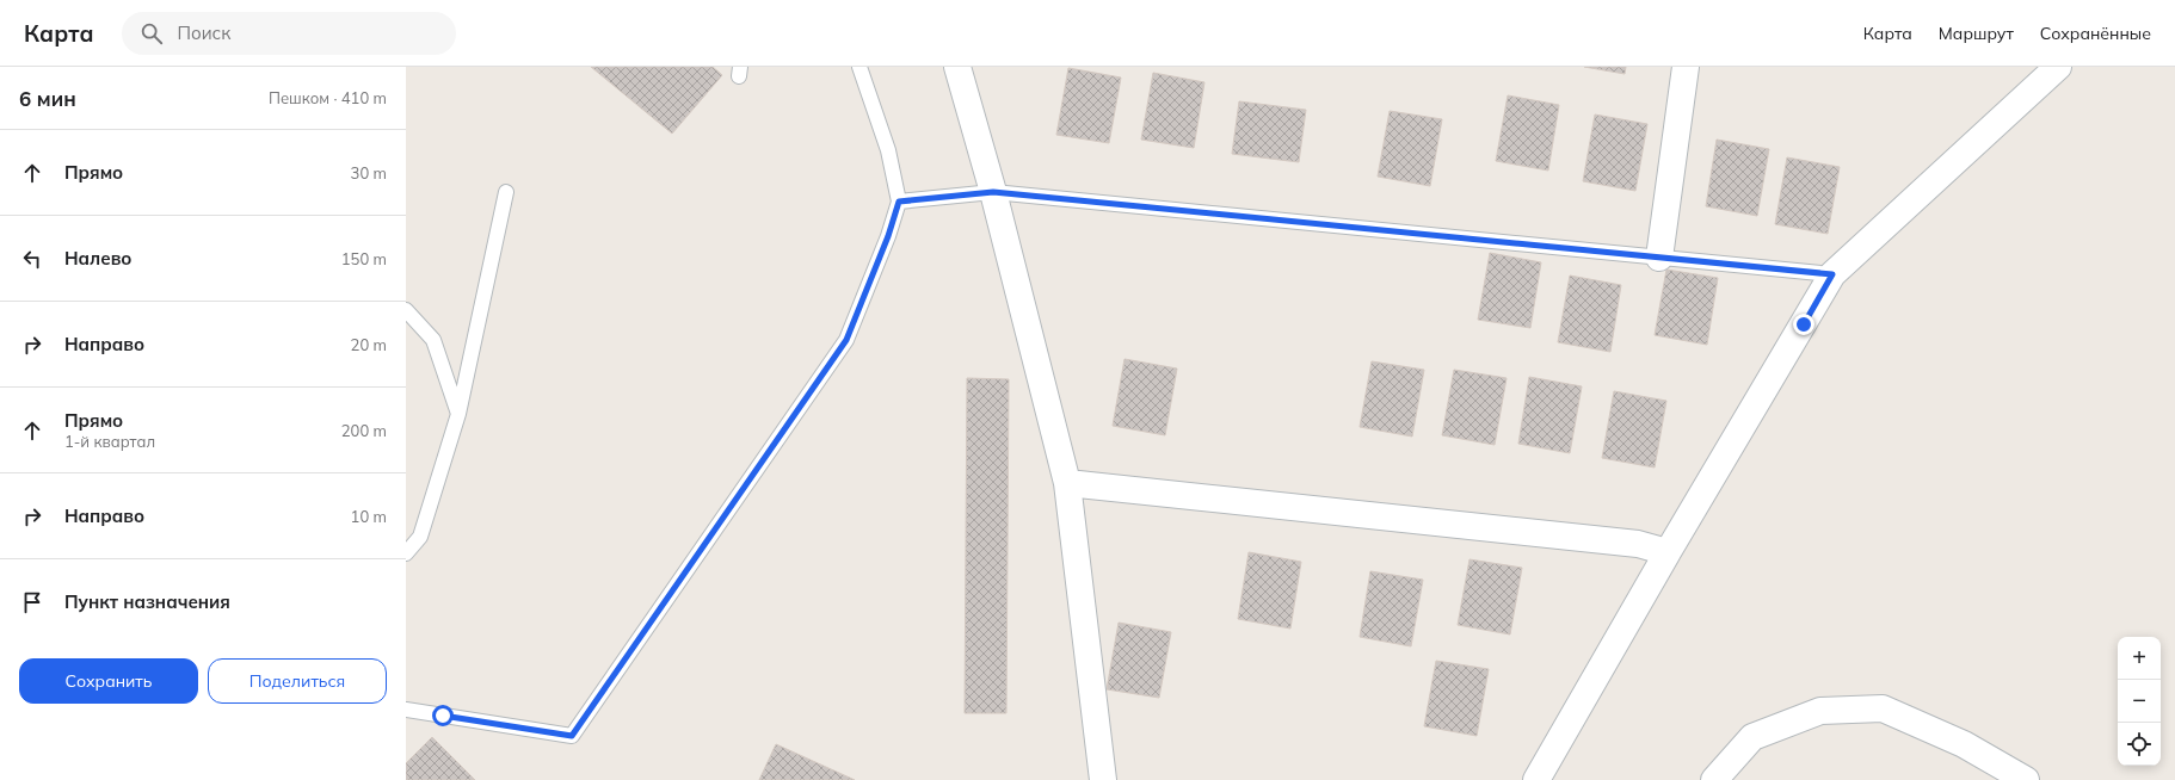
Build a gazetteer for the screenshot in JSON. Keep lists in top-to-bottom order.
{
  "page": {
    "header": "Карта",
    "search": "Поиск",
    "nav": ["Карта", "Маршрут", "Сохранённые"],
    "heading": ["6 мин", "Пешком · 410 m"],
    "list": [
      ["Прямо", "30 m"],
      ["Налево", "150 m"],
      ["Направо", "20 m"],
      ["Прямо", "1-й квартал", "200 m"],
      ["Направо", "10 m"],
      "Пункт назначения"
    ],
    "map_buttons": ["+", "−"],
    "buttons": ["Сохранить", "Поделиться"]
  }
}
